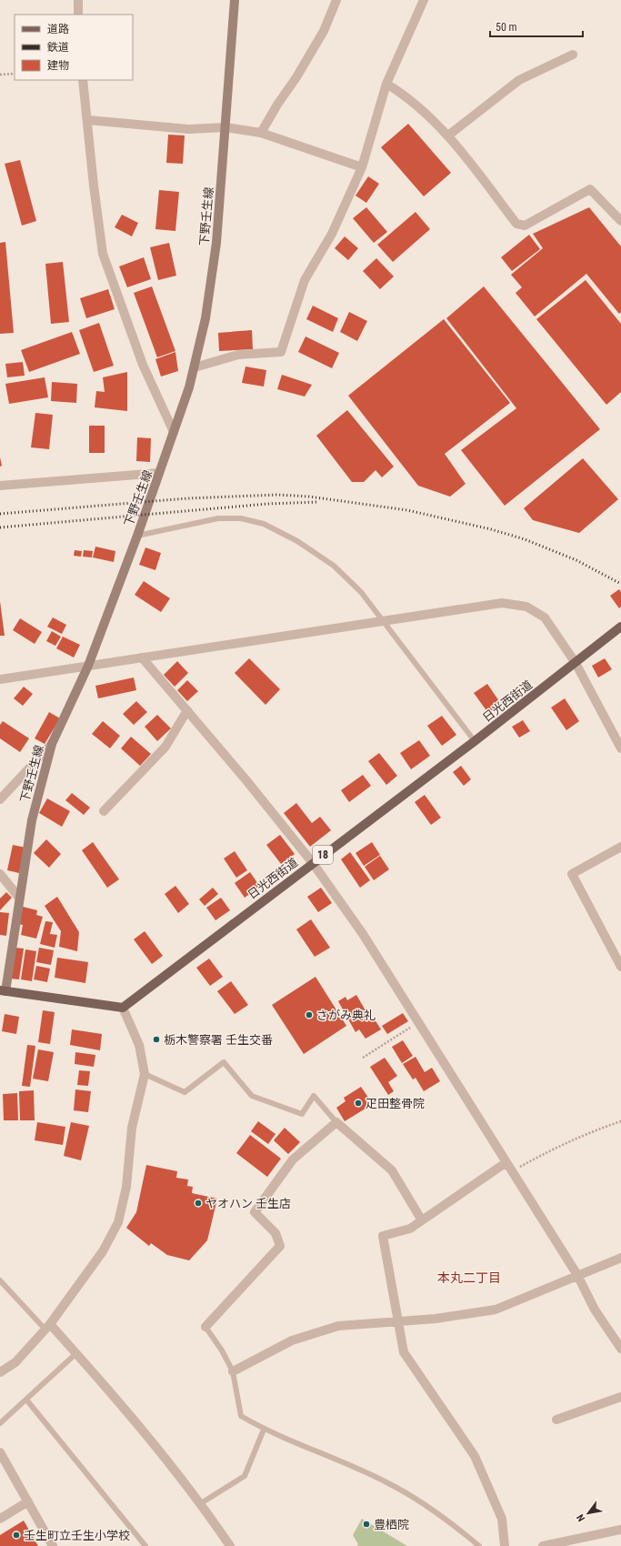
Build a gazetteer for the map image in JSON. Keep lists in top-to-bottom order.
{
  "streets": {
    "main road": ["下野壬生線", "日光西街道", "18"]
  },
  "districts": ["本丸二丁目"],
  "places": [
    "さがみ典礼",
    "栃木警察署 壬生交番",
    "疋田整骨院",
    "ヤオハン 壬生店",
    "豊栖院",
    "壬生町立壬生小学校"
  ],
  "legend": ["道路", "鉄道", "建物"],
  "scale_bar": "50 m",
  "north": "bottom left"
}
